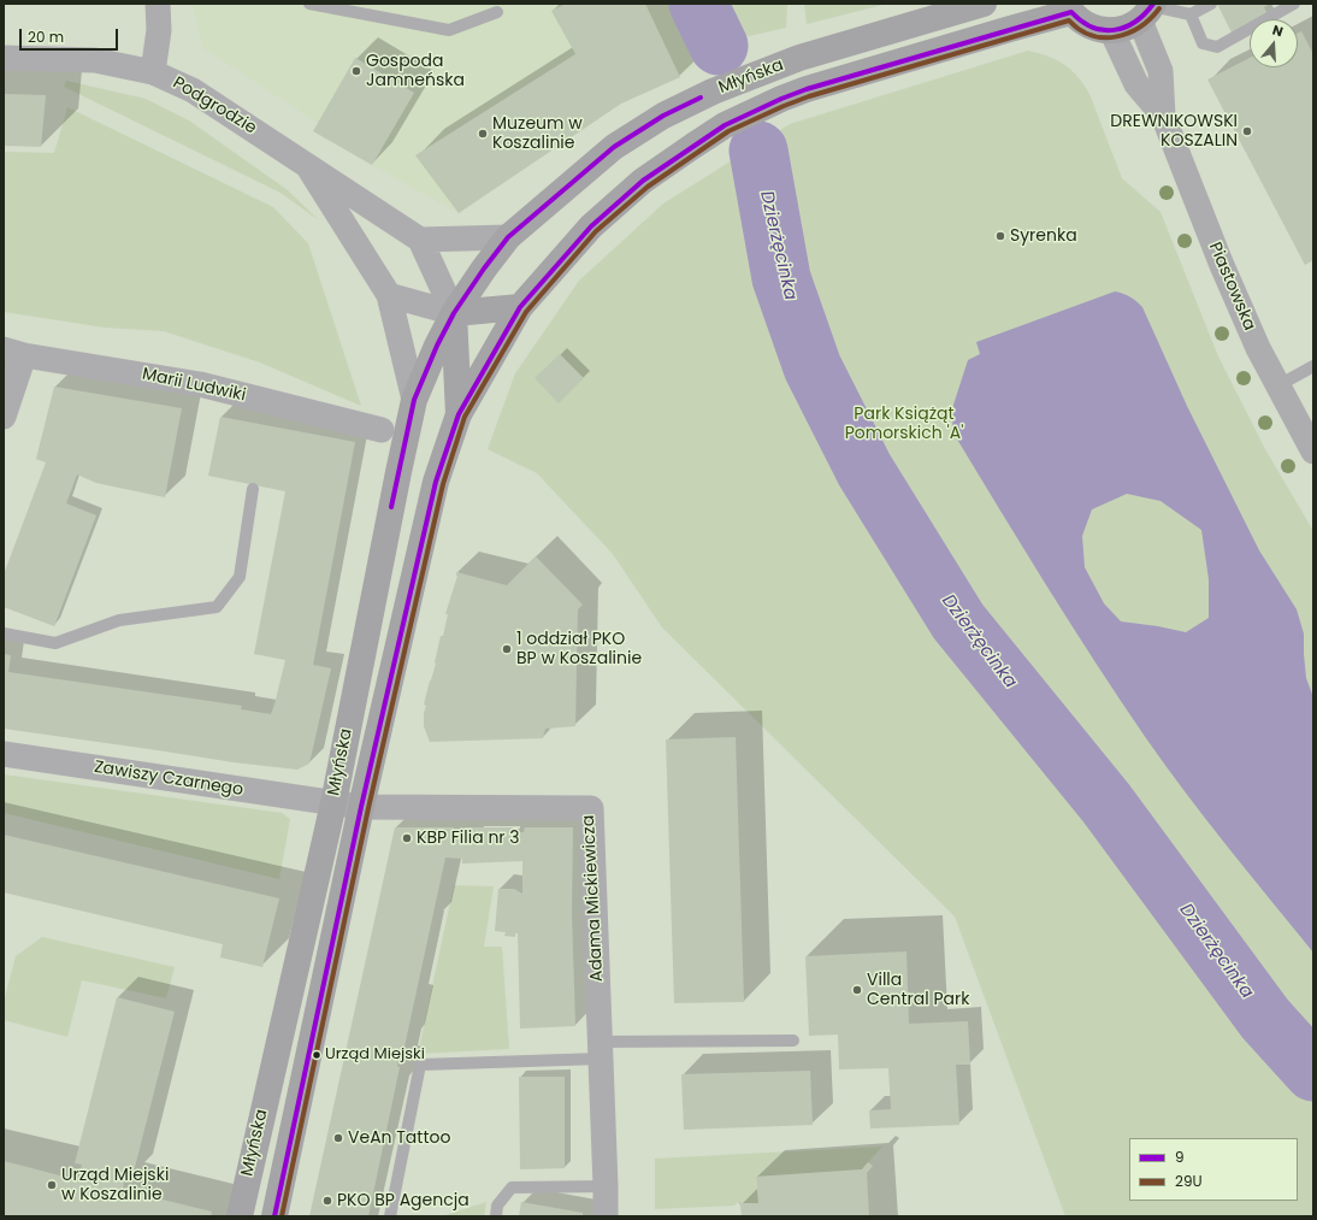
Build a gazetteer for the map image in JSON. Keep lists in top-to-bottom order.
{
  "streets": {
    "street": [
      "Młyńska",
      "Podgrodzie",
      "Piastowska",
      "Marii Ludwiki",
      "Zawiszy Czarnego",
      "Adama Mickiewicza"
    ]
  },
  "crossings": [
    ["Młyńska", "Podgrodzie"],
    ["Młyńska", "Zawiszy Czarnego"],
    ["Młyńska", "Adama Mickiewicza"],
    ["Zawiszy Czarnego", "Adama Mickiewicza"]
  ],
  "water": ["Dzierżęcinka"],
  "parks": ["Park Książąt Pomorskich 'A'"],
  "places": [
    "Gospoda Jamneńska",
    "DREWNIKOWSKI KOSZALIN",
    "Muzeum w Koszalinie",
    "Syrenka",
    "1 oddział PKO BP w Koszalinie",
    "KBP Filia nr 3",
    "Villa Central Park",
    "Urząd Miejski",
    "VeAn Tattoo",
    "Urząd Miejski w Koszalinie",
    "PKO BP Agencja"
  ],
  "lines": ["transit line 9", "transit line 29U"],
  "legend": ["9", "29U"],
  "scale_bar": "20 m",
  "north": "top"
}
